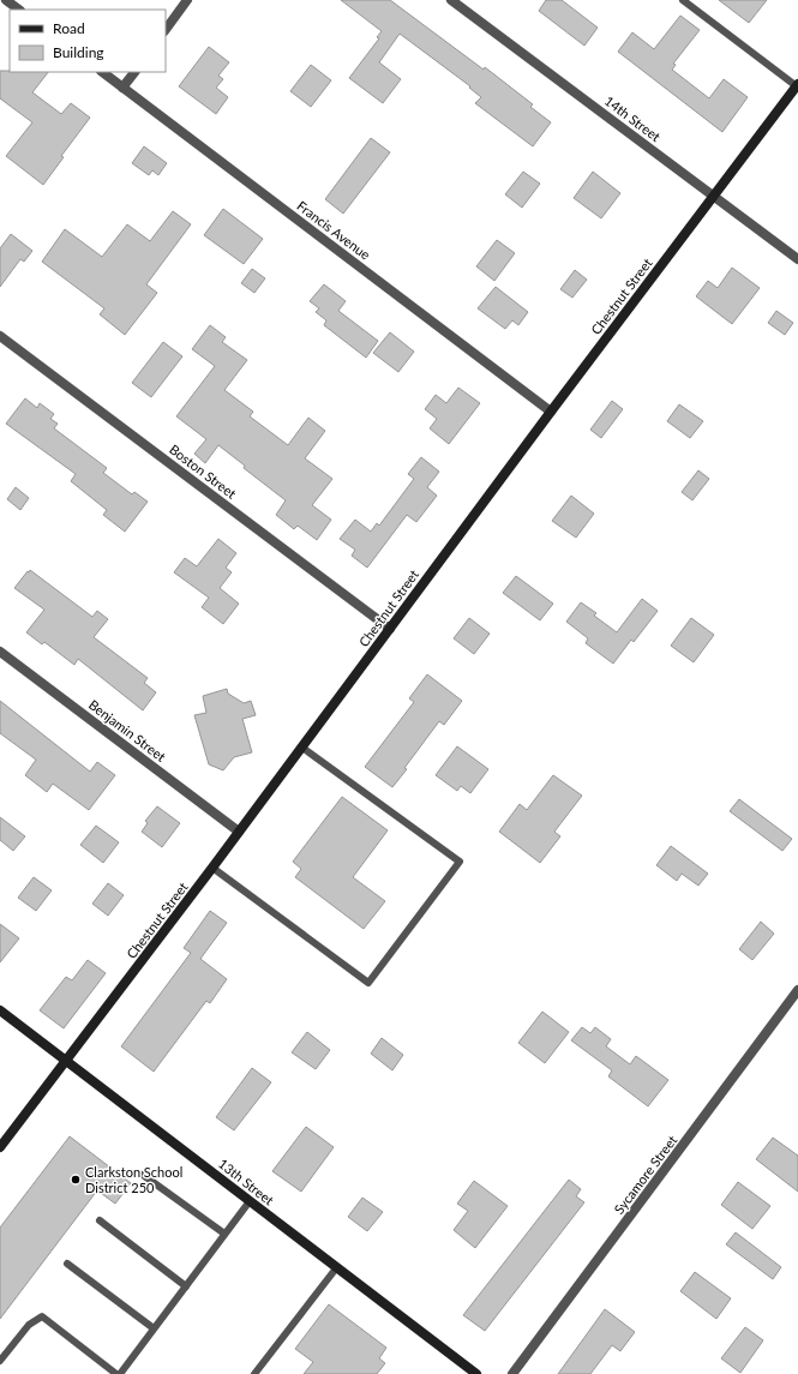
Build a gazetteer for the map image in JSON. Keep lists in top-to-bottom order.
{
  "streets": {
    "street": [
      "14th Street",
      "Francis Avenue",
      "Chestnut Street",
      "Boston Street",
      "Benjamin Street",
      "Sycamore Street",
      "13th Street"
    ]
  },
  "crossings": [
    ["14th Street", "Chestnut Street"],
    ["Francis Avenue", "Chestnut Street"],
    ["Chestnut Street", "Boston Street"],
    ["Chestnut Street", "Benjamin Street"],
    ["Chestnut Street", "13th Street"]
  ],
  "places": ["Clarkston School District 250"],
  "legend": ["Road", "Building"]
}
